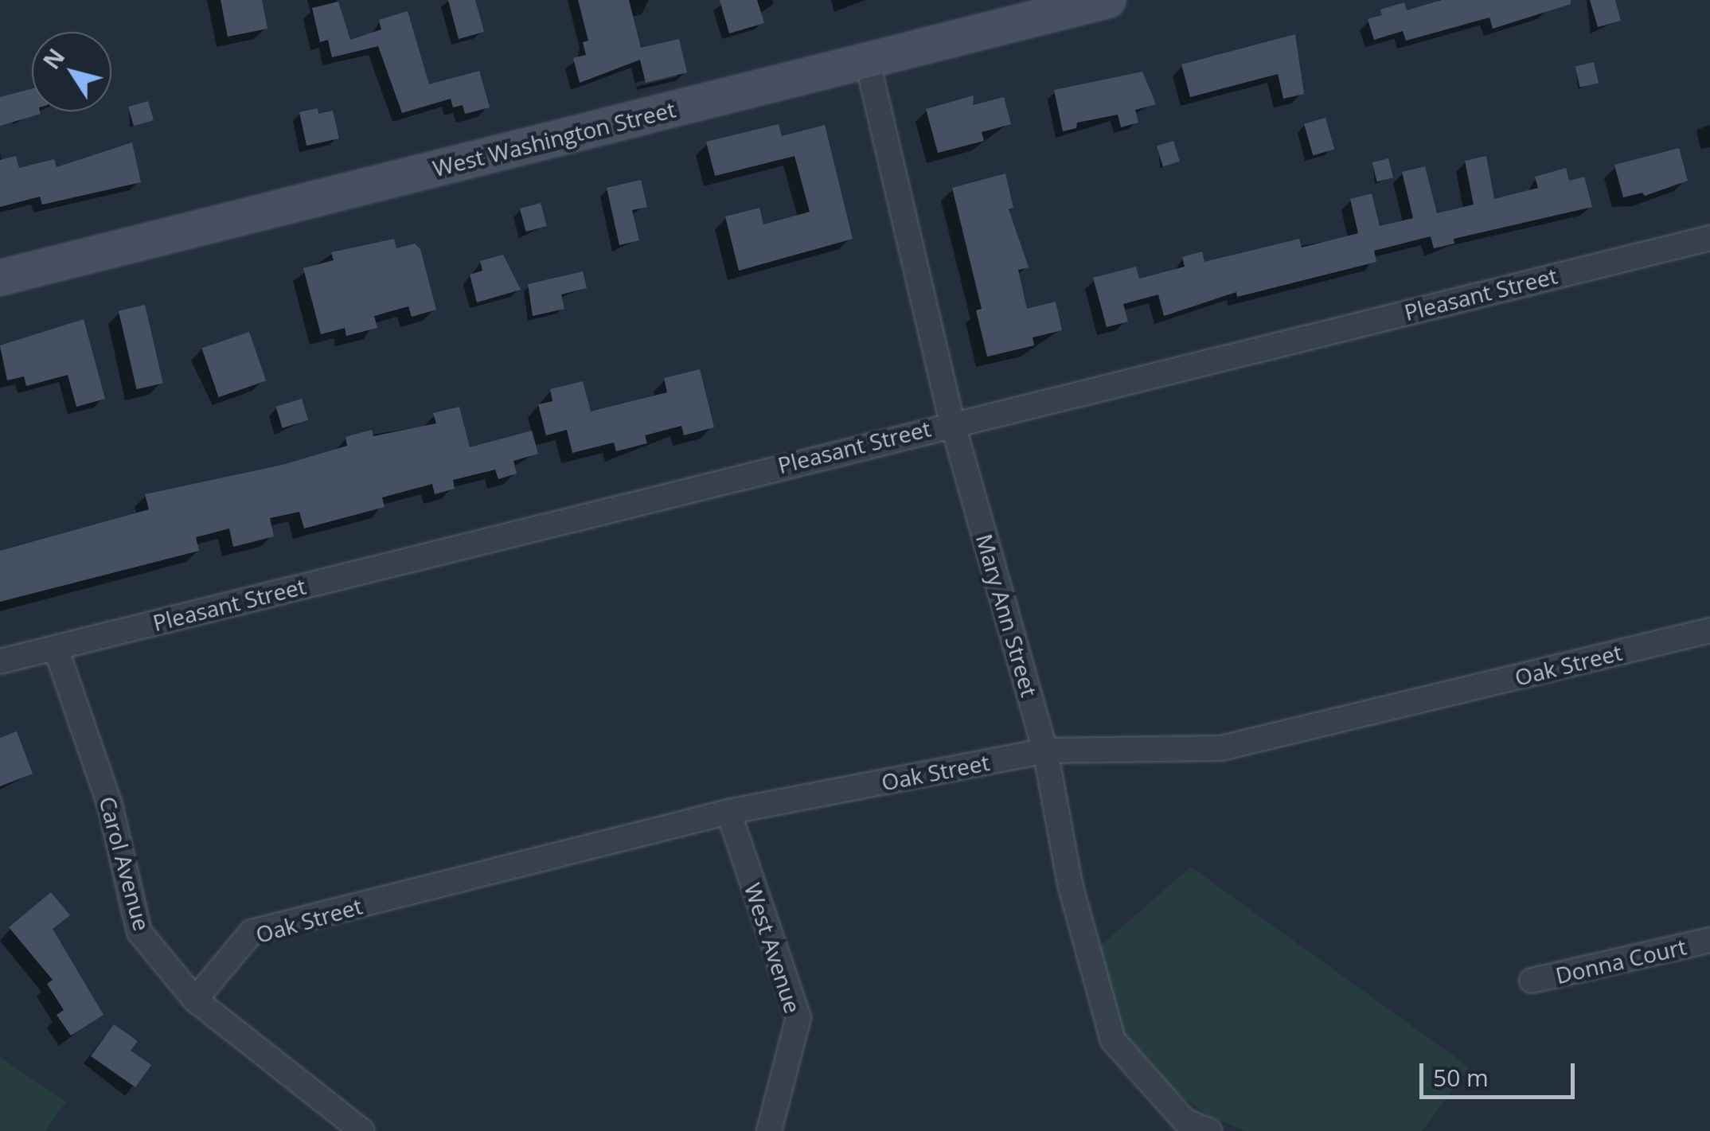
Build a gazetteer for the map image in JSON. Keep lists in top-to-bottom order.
{
  "streets": {
    "main road": ["West Washington Street"],
    "street": [
      "Pleasant Street",
      "Mary Ann Street",
      "Oak Street",
      "Carol Avenue",
      "West Avenue",
      "Donna Court"
    ]
  },
  "crossings": [
    ["West Washington Street", "Mary Ann Street"],
    ["Pleasant Street", "Mary Ann Street"],
    ["Pleasant Street", "Carol Avenue"],
    ["Mary Ann Street", "Oak Street"],
    ["Oak Street", "Carol Avenue"],
    ["Oak Street", "West Avenue"]
  ],
  "scale_bar": "50 m",
  "north": "top left"
}
